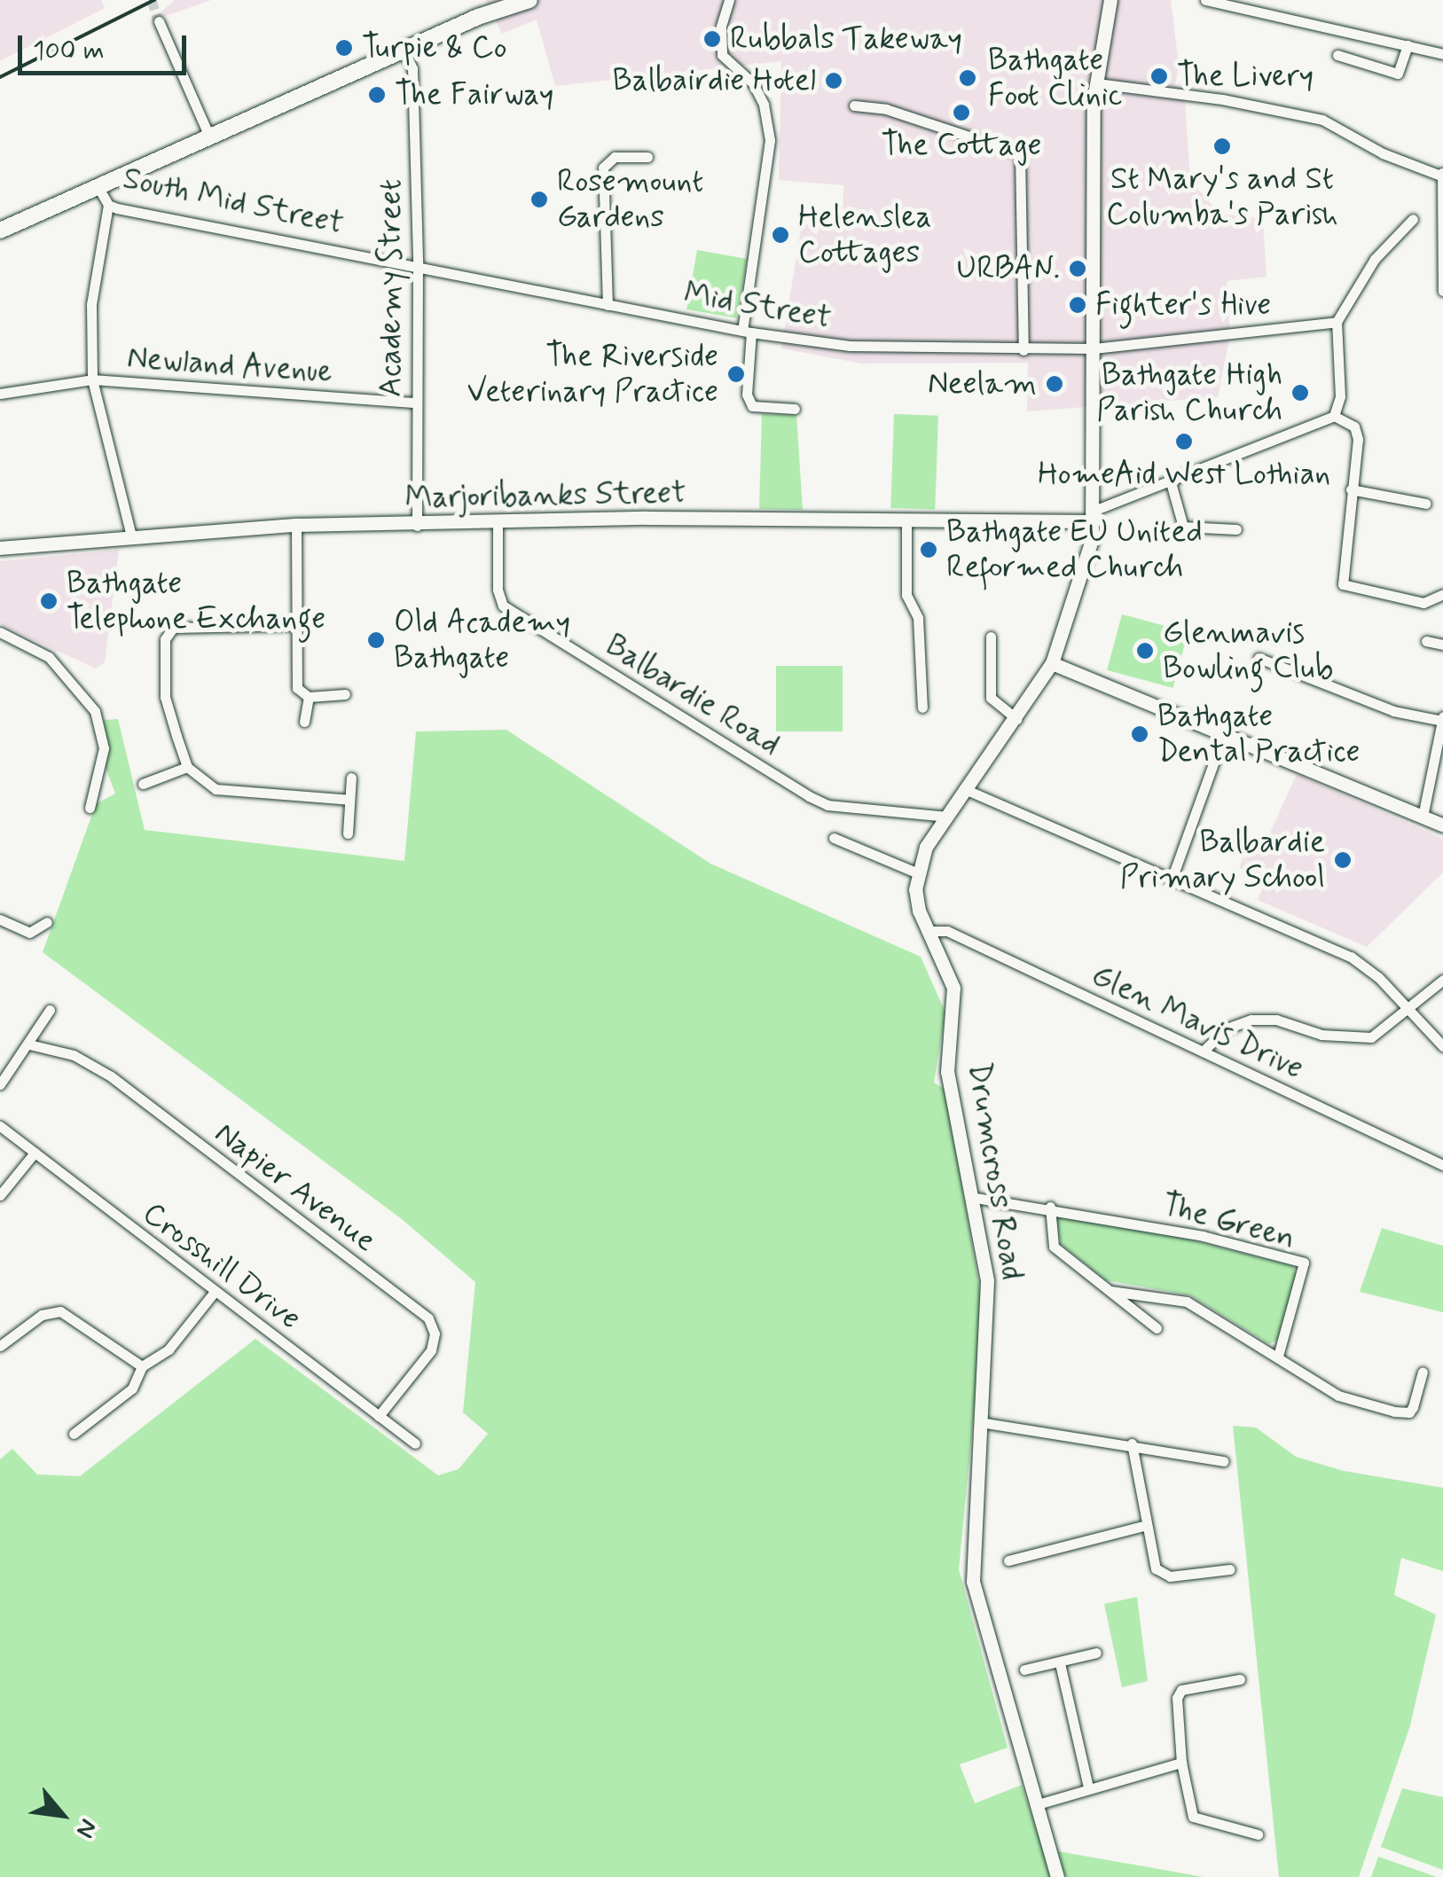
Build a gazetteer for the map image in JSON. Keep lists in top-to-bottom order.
{
  "streets": {
    "street": [
      "South Mid Street",
      "Academy Street",
      "Mid Street",
      "Newland Avenue",
      "Marjoribanks Street",
      "Balbardie Road",
      "Glen Mavis Drive",
      "Drumcross Road",
      "Napier Avenue",
      "The Green",
      "Crosshill Drive"
    ]
  },
  "crossings": [
    ["South Mid Street", "Academy Street"],
    ["South Mid Street", "Mid Street"],
    ["Academy Street", "Mid Street"],
    ["Academy Street", "Newland Avenue"],
    ["Academy Street", "Marjoribanks Street"],
    ["Marjoribanks Street", "Balbardie Road"],
    ["Glen Mavis Drive", "Drumcross Road"],
    ["Drumcross Road", "The Green"],
    ["Napier Avenue", "Crosshill Drive"]
  ],
  "places": [
    "Rubbals Takeway",
    "Turpie & Co",
    "The Livery",
    "Bathgate Foot Clinic",
    "Balbairdie Hotel",
    "The Fairway",
    "The Cottage",
    "St Mary's and St Columba's Parish",
    "Rosemount Gardens",
    "Helenslea Cottages",
    "URBAN.",
    "Fighter's Hive",
    "The Riverside Veterinary Practice",
    "Neelam",
    "Bathgate High Parish Church",
    "HomeAid West Lothian",
    "Bathgate EU United Reformed Church",
    "Bathgate Telephone Exchange",
    "Old Academy Bathgate",
    "Glenmavis Bowling Club",
    "Bathgate Dental Practice",
    "Balbardie Primary School"
  ],
  "scale_bar": "100 m",
  "north": "bottom right"
}
